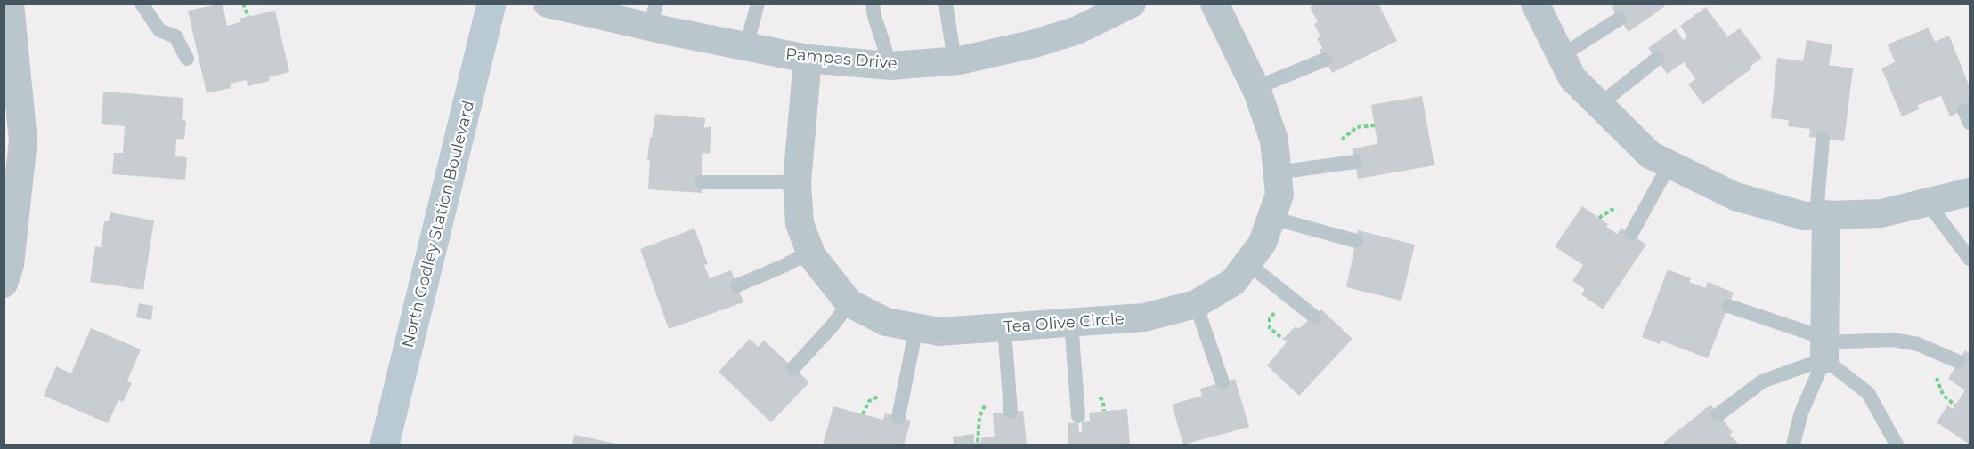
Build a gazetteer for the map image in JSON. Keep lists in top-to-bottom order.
{
  "streets": {
    "street": ["Pampas Drive", "North Godley Station Boulevard", "Tea Olive Circle"]
  },
  "crossings": [
    ["Pampas Drive", "Tea Olive Circle"]
  ]
}
